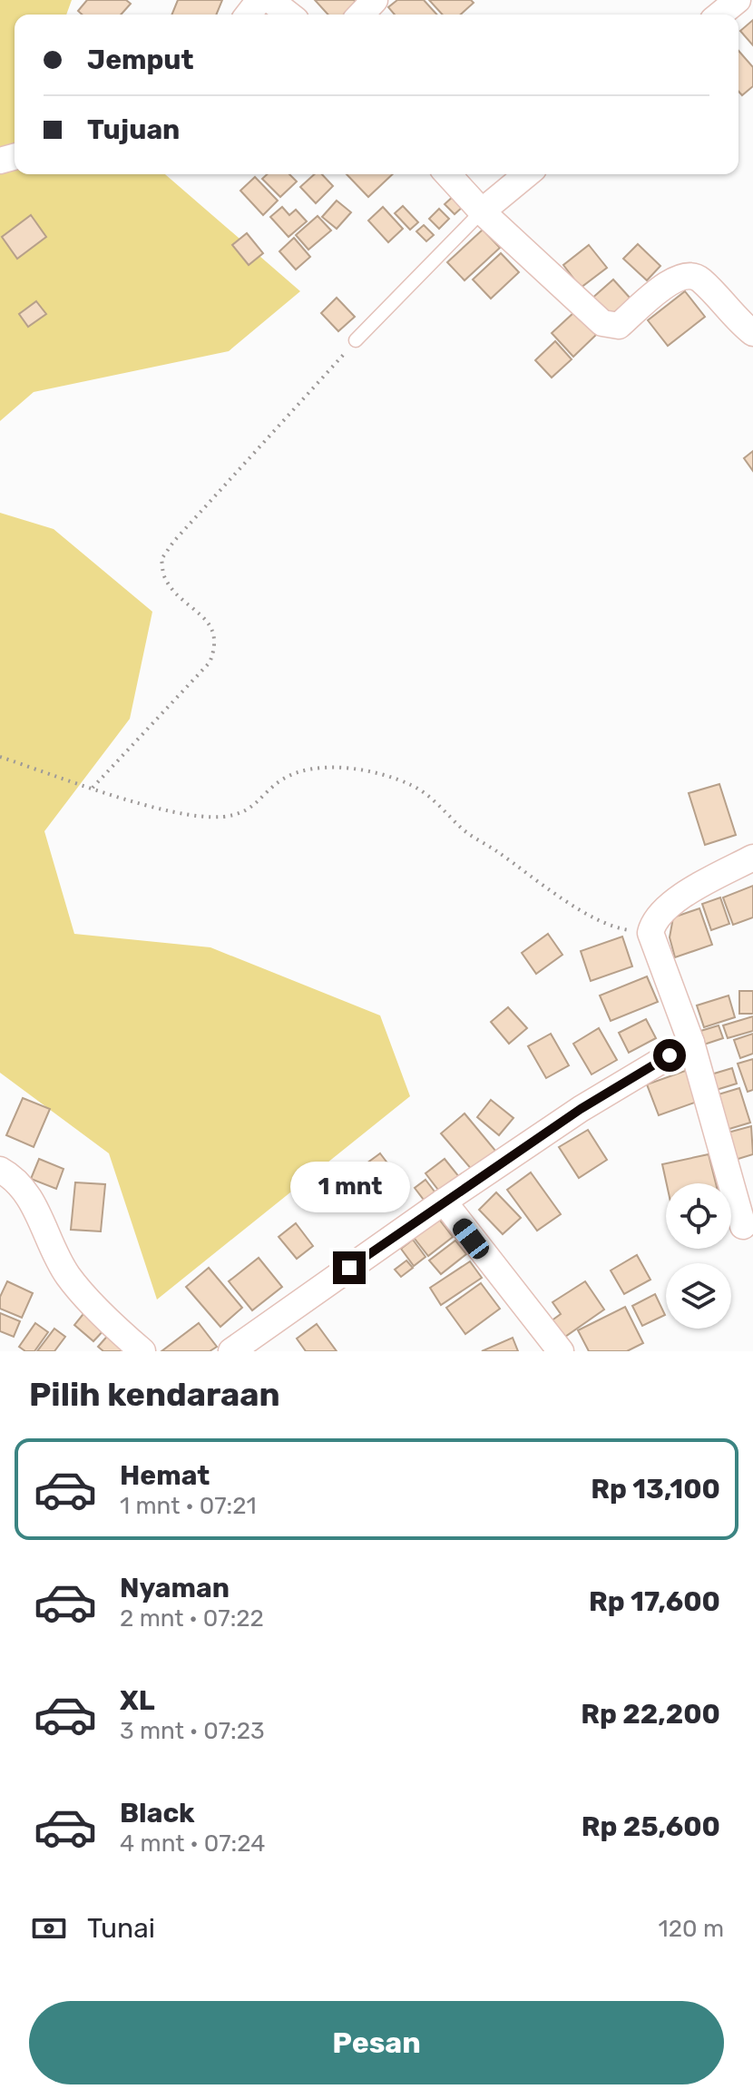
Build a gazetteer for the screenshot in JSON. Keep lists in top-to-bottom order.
{
  "page": {
    "banner": ["Jemput", "Tujuan"],
    "bubble": "1 mnt",
    "heading": "Pilih kendaraan",
    "list": [
      {
        "name": "Hemat",
        "note": "1 mnt · 07:21",
        "value": "Rp 13,100"
      },
      {
        "name": "Nyaman",
        "note": "2 mnt · 07:22",
        "value": "Rp 17,600"
      },
      {
        "name": "XL",
        "note": "3 mnt · 07:23",
        "value": "Rp 22,200"
      },
      {
        "name": "Black",
        "note": "4 mnt · 07:24",
        "value": "Rp 25,600"
      }
    ],
    "pay": ["Tunai", "120 m"],
    "buttons": "Pesan"
  }
}
